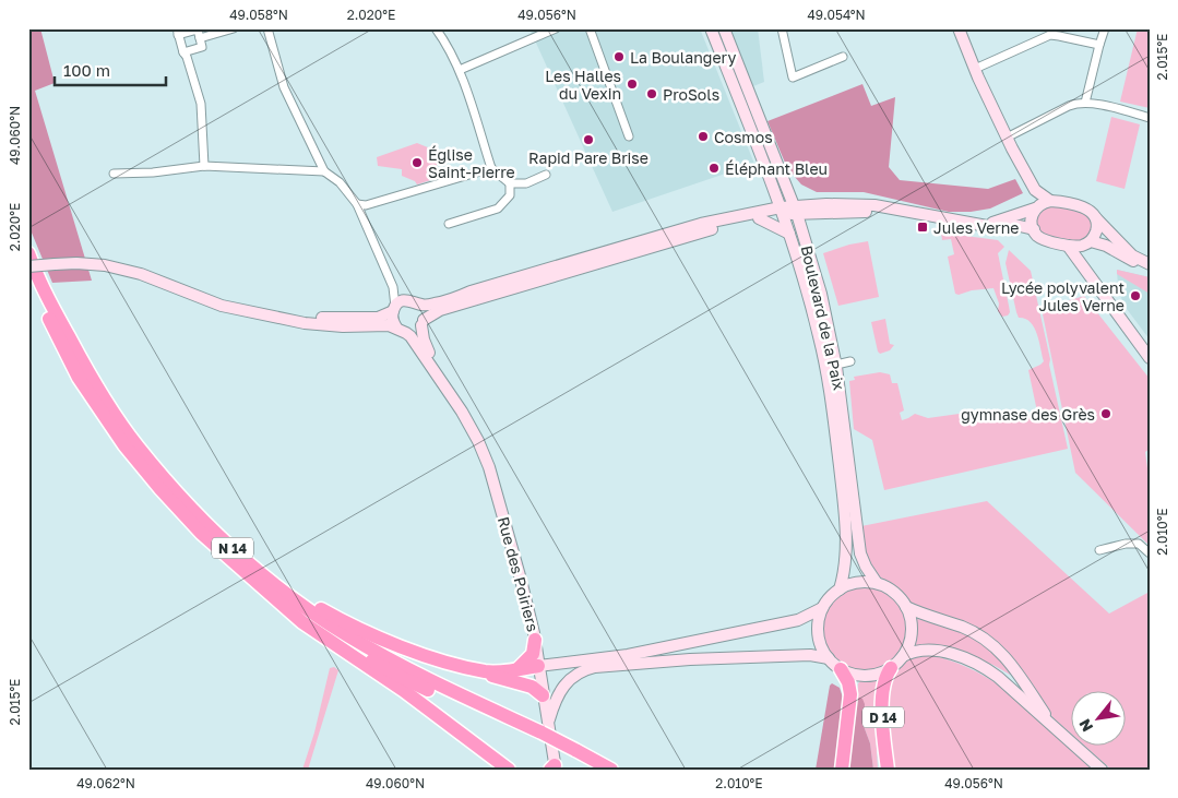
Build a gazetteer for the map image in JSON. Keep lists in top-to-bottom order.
{
  "streets": {
    "highway": ["N 14", "D 14"],
    "main road": ["Boulevard de la Paix", "Rue des Poiriers"]
  },
  "crossings": [
    ["Boulevard de la Paix", "D 14"],
    ["N 14", "Rue des Poiriers"]
  ],
  "places": {
    "other": [
      "La Boulangery",
      "Les Halles du Vexin",
      "ProSols",
      "Cosmos",
      "Rapid Pare Brise",
      "Église Saint-Pierre",
      "Éléphant Bleu",
      "Lycée polyvalent Jules Verne",
      "gymnase des Grès"
    ],
    "transit": ["Jules Verne"]
  },
  "scale_bar": "100 m",
  "north": "bottom left",
  "coordinates": [
    "49.058°N",
    "2.020°E",
    "49.056°N",
    "49.054°N",
    "2.015°E",
    "49.060°N",
    "2.010°E",
    "49.062°N"
  ]
}
